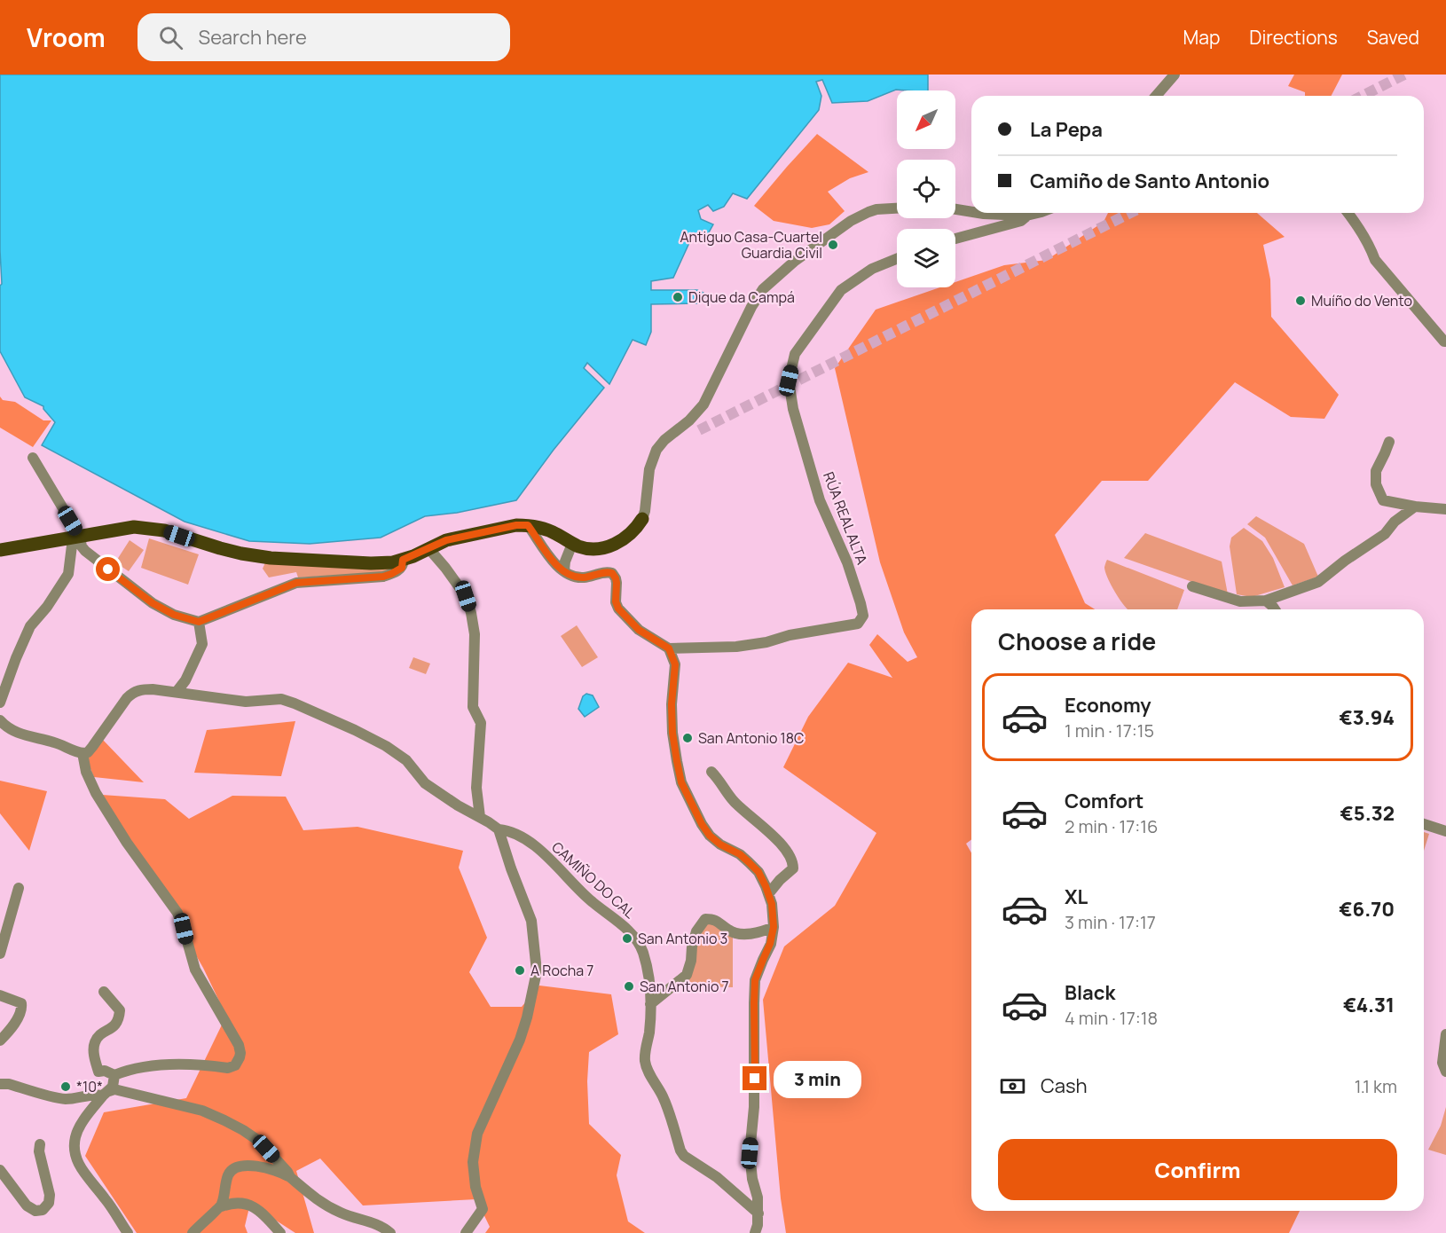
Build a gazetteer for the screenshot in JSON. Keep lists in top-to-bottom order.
{
  "streets": {
    "street": ["RÚA REAL ALTA", "CAMIÑO DO CAL"]
  },
  "places": [
    "Antiguo Casa-Cuartel Guardia Civil",
    "Dique da Campá",
    "Muíño do Vento",
    "San Antonio 18C",
    "San Antonio 3",
    "A Rocha 7",
    "San Antonio 7",
    "*10*"
  ],
  "north": "bottom left",
  "page": {
    "header": "Vroom",
    "search": "Search here",
    "nav": ["Map", "Directions", "Saved"],
    "banner": ["La Pepa", "Camiño de Santo Antonio"],
    "heading": "Choose a ride",
    "list": [
      {
        "name": "Economy",
        "note": "1 min · 17:15",
        "value": "€3.94"
      },
      {
        "name": "Comfort",
        "note": "2 min · 17:16",
        "value": "€5.32"
      },
      {
        "name": "XL",
        "note": "3 min · 17:17",
        "value": "€6.70"
      },
      {
        "name": "Black",
        "note": "4 min · 17:18",
        "value": "€4.31"
      }
    ],
    "pay": ["Cash", "1.1 km"],
    "bubble": "3 min",
    "buttons": "Confirm"
  }
}
